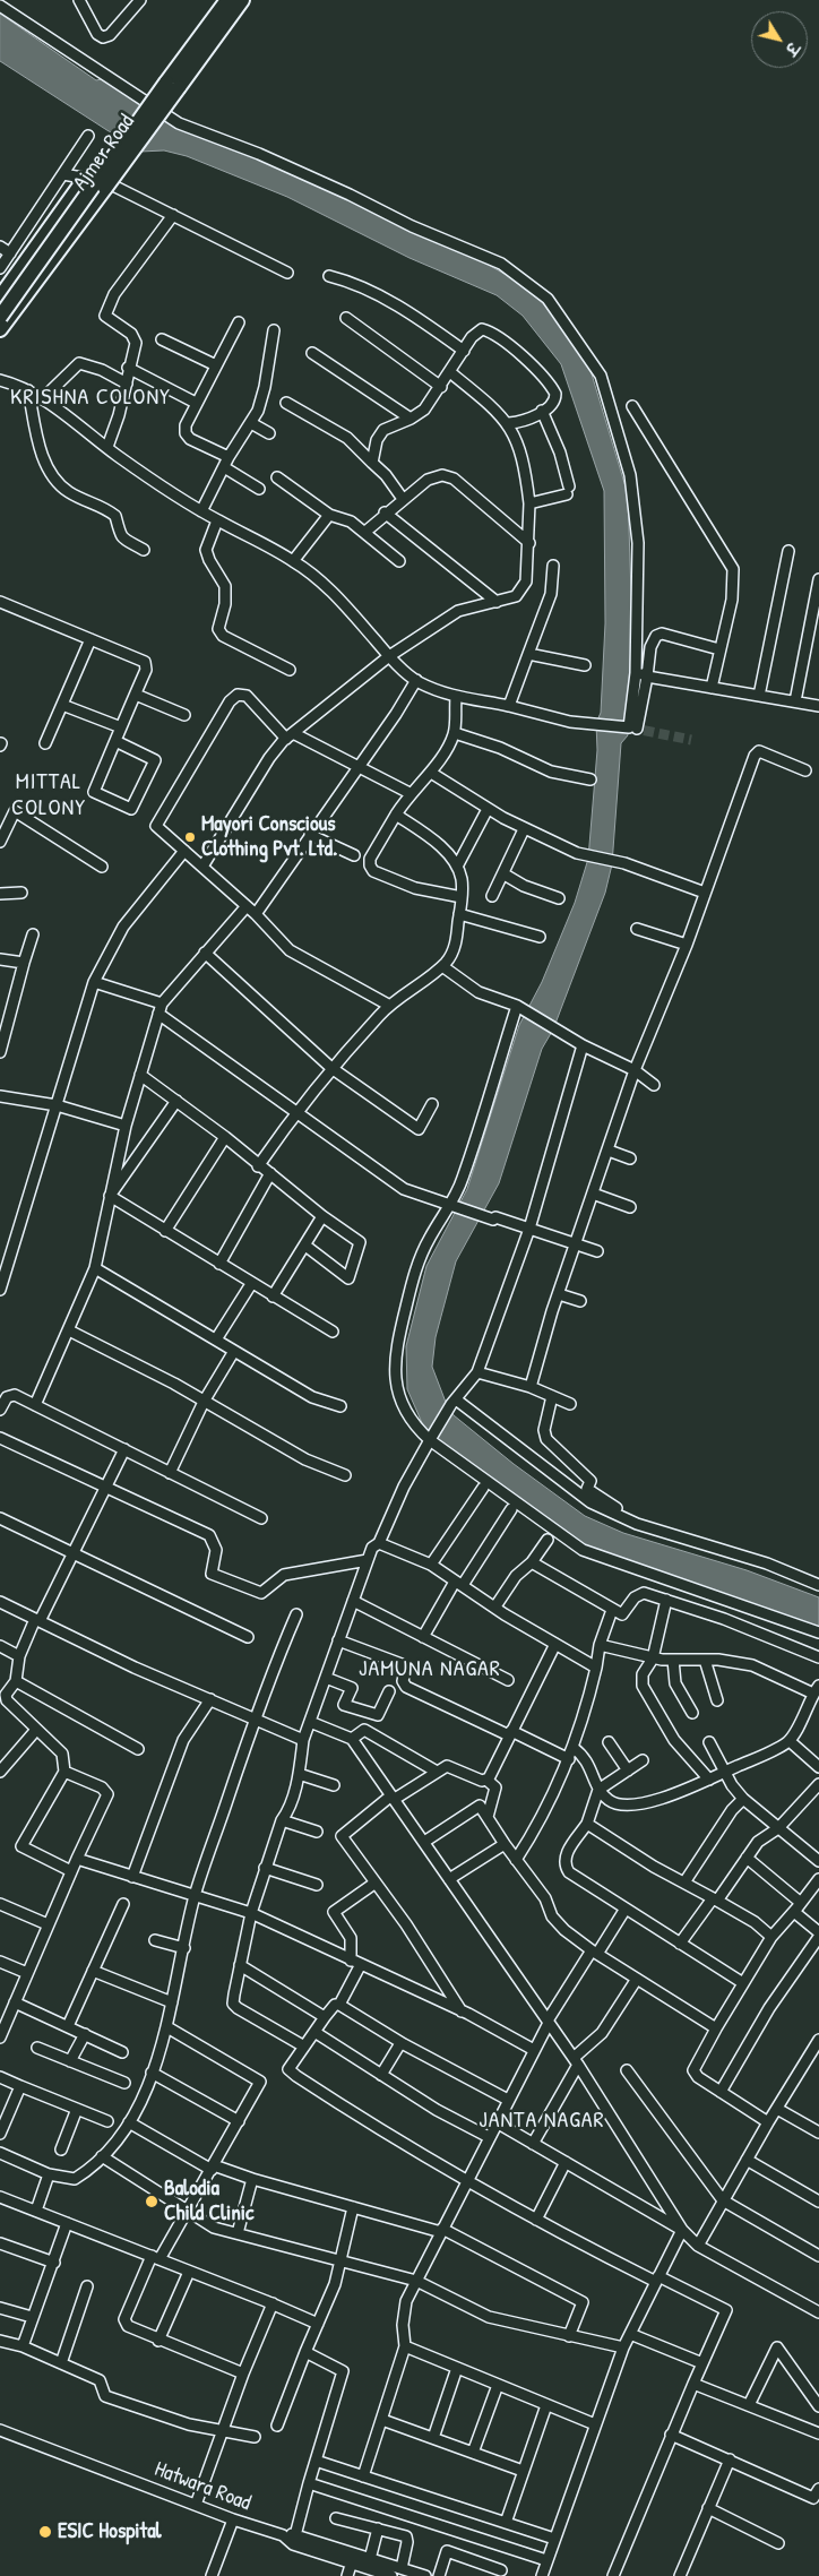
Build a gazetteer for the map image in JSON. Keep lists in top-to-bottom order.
{
  "streets": {
    "highway": ["Ajmer Road"],
    "street": ["Hatwara Road"]
  },
  "districts": [
    "KRISHNA COLONY",
    "MITTAL COLONY",
    "JAMUNA NAGAR",
    "JANTA NAGAR"
  ],
  "places": ["Mayori Conscious Clothing Pvt. Ltd.", "Balodia Child Clinic", "ESIC Hospital"],
  "north": "bottom right"
}
